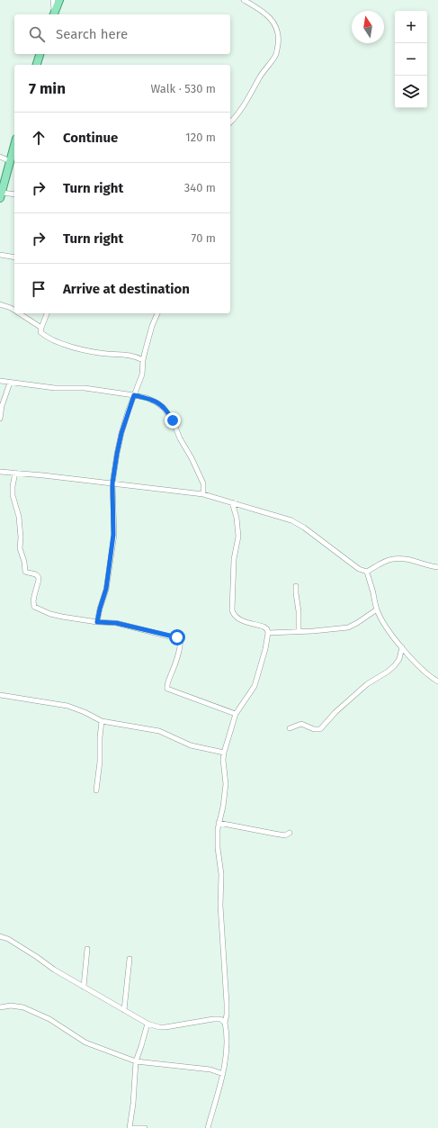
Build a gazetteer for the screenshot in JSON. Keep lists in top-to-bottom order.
{
  "north": "top",
  "page": {
    "map_buttons": ["+", "−"],
    "search": "Search here",
    "heading": ["7 min", "Walk · 530 m"],
    "list": [
      ["Continue", "120 m"],
      ["Turn right", "340 m"],
      ["Turn right", "70 m"],
      "Arrive at destination"
    ]
  }
}
